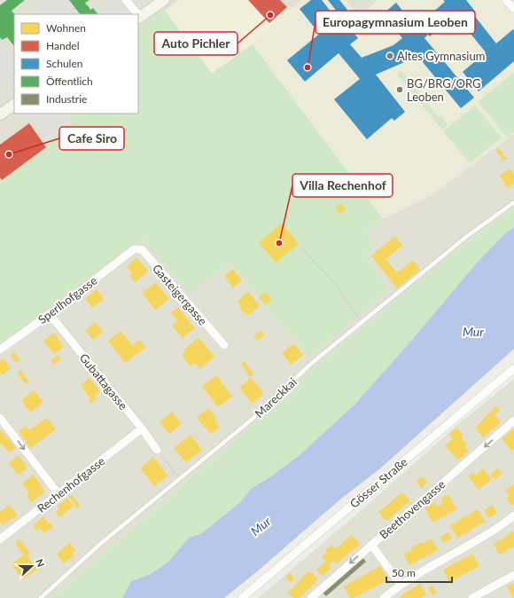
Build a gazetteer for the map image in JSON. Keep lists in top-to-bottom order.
{
  "streets": {
    "street": [
      "Gasteigergasse",
      "Sperlhofgasse",
      "Gubattagasse",
      "Gösser Straße",
      "Rechenhofgasse",
      "Beethovengasse"
    ],
    "lane": ["Mareckkai"]
  },
  "crossings": [
    ["Gasteigergasse", "Sperlhofgasse"],
    ["Sperlhofgasse", "Gubattagasse"],
    ["Gubattagasse", "Rechenhofgasse"]
  ],
  "water": ["Mur"],
  "places": [
    "Auto Pichler",
    "Altes Gymnasium",
    "Europagymnasium Leoben",
    "BG/BRG/ORG Leoben",
    "Cafe Siro",
    "Villa Rechenhof"
  ],
  "legend": [
    "Wohnen",
    "Handel",
    "Schulen",
    "Öffentlich",
    "Industrie"
  ],
  "scale_bar": "50 m",
  "north": "right"
}
